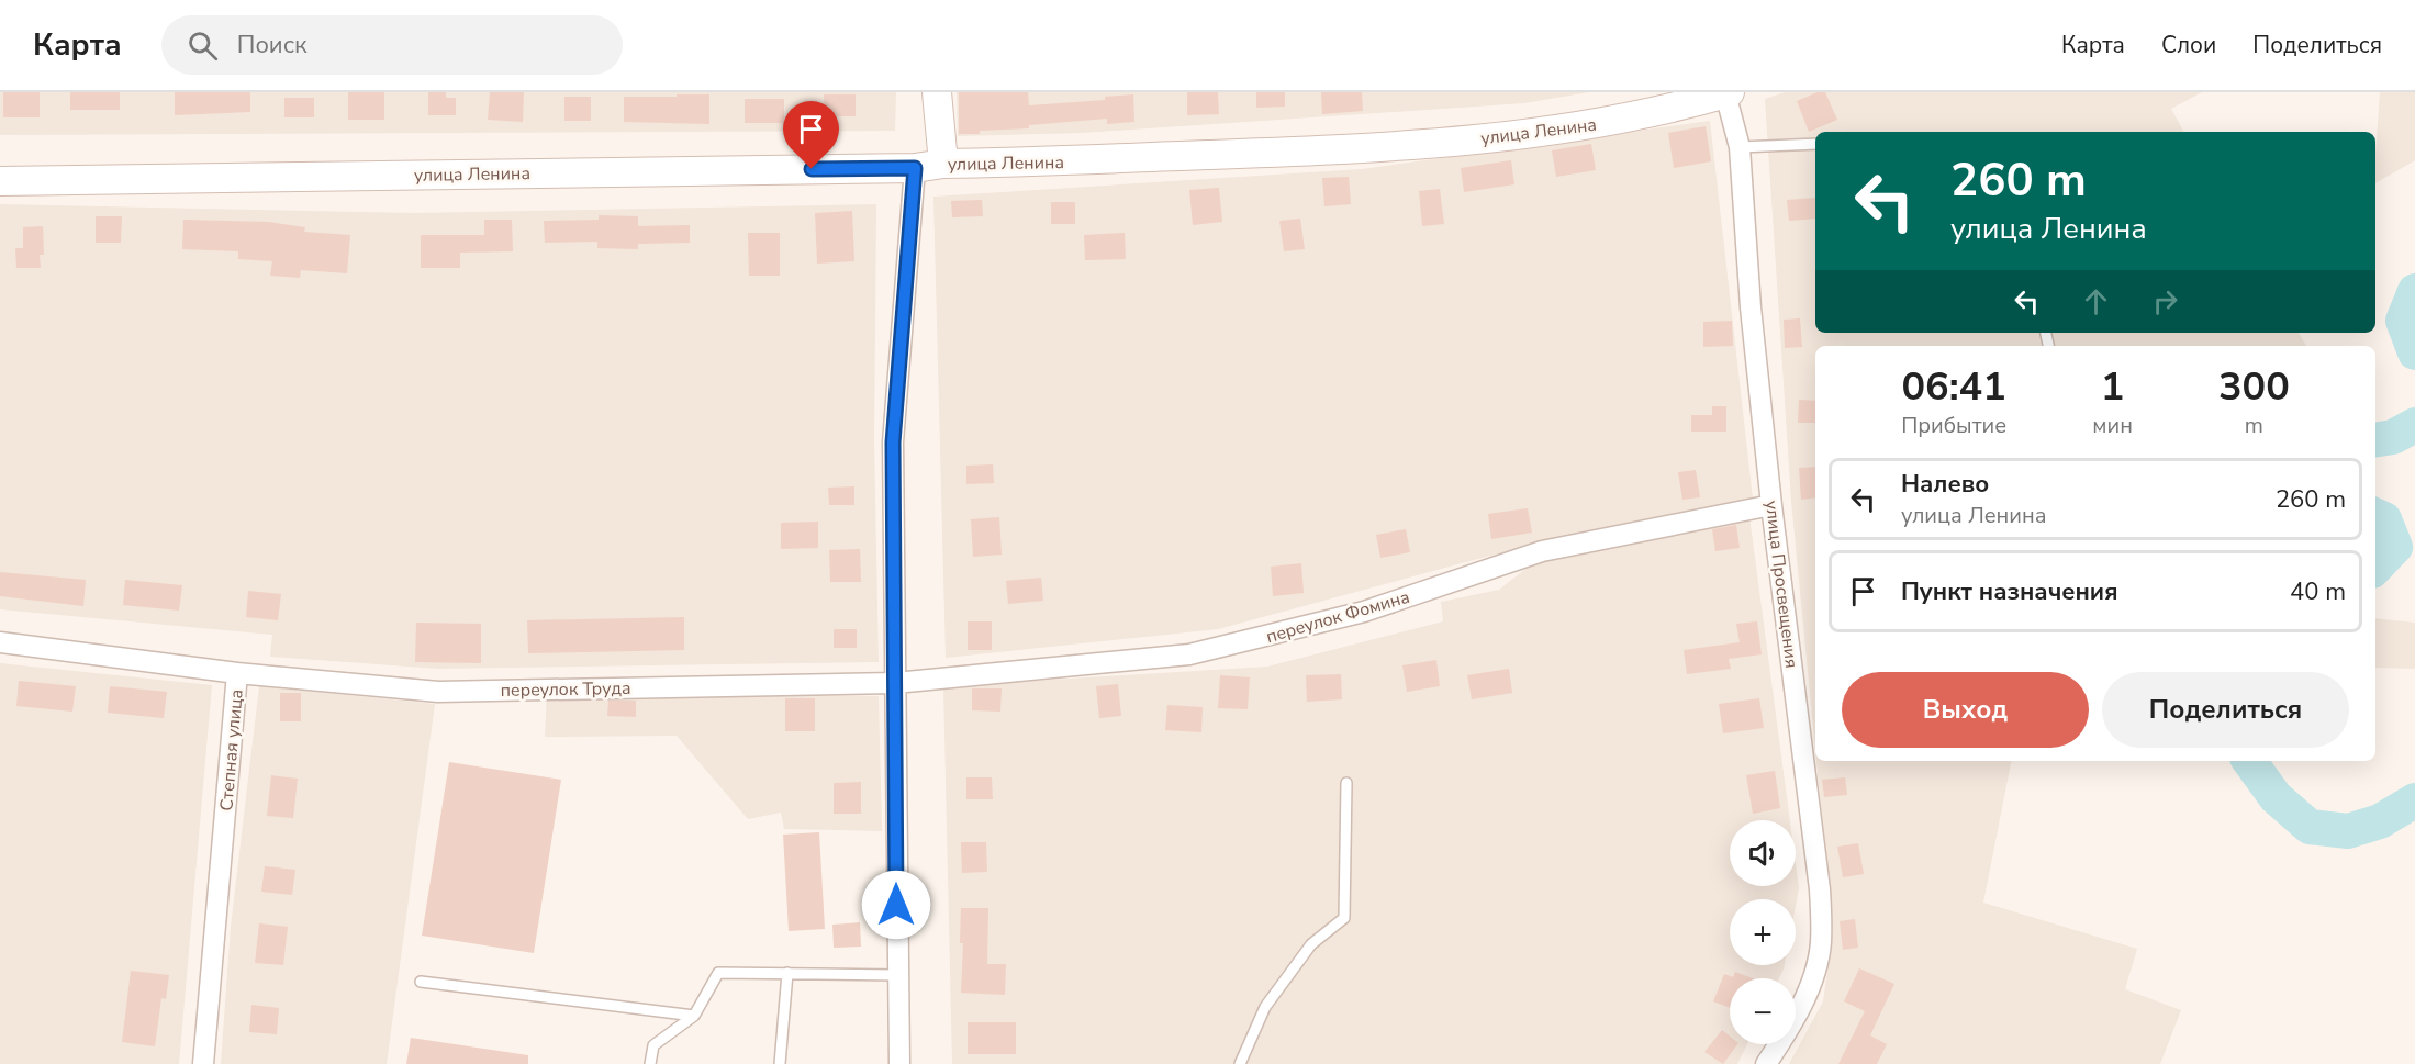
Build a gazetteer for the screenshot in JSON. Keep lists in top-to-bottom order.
{
  "streets": {
    "street": [
      "улица Ленина",
      "улица Просвещения",
      "переулок Фомина",
      "переулок Труда",
      "Степная улица"
    ]
  },
  "crossings": [
    ["улица Ленина", "улица Просвещения"],
    ["улица Просвещения", "переулок Фомина"],
    ["переулок Фомина", "переулок Труда"],
    ["переулок Труда", "Степная улица"]
  ],
  "page": {
    "header": "Карта",
    "search": "Поиск",
    "nav": ["Карта", "Слои", "Поделиться"],
    "turn": ["260 m", "улица Ленина"],
    "eta": [
      "06:41",
      "Прибытие",
      "1",
      "мин",
      "300",
      "m"
    ],
    "list": [
      {
        "name": "Налево",
        "note": "улица Ленина",
        "value": "260 m"
      },
      {
        "name": "Пункт назначения",
        "value": "40 m"
      }
    ],
    "buttons": ["Выход", "Поделиться"],
    "map_buttons": ["+", "−"]
  }
}
